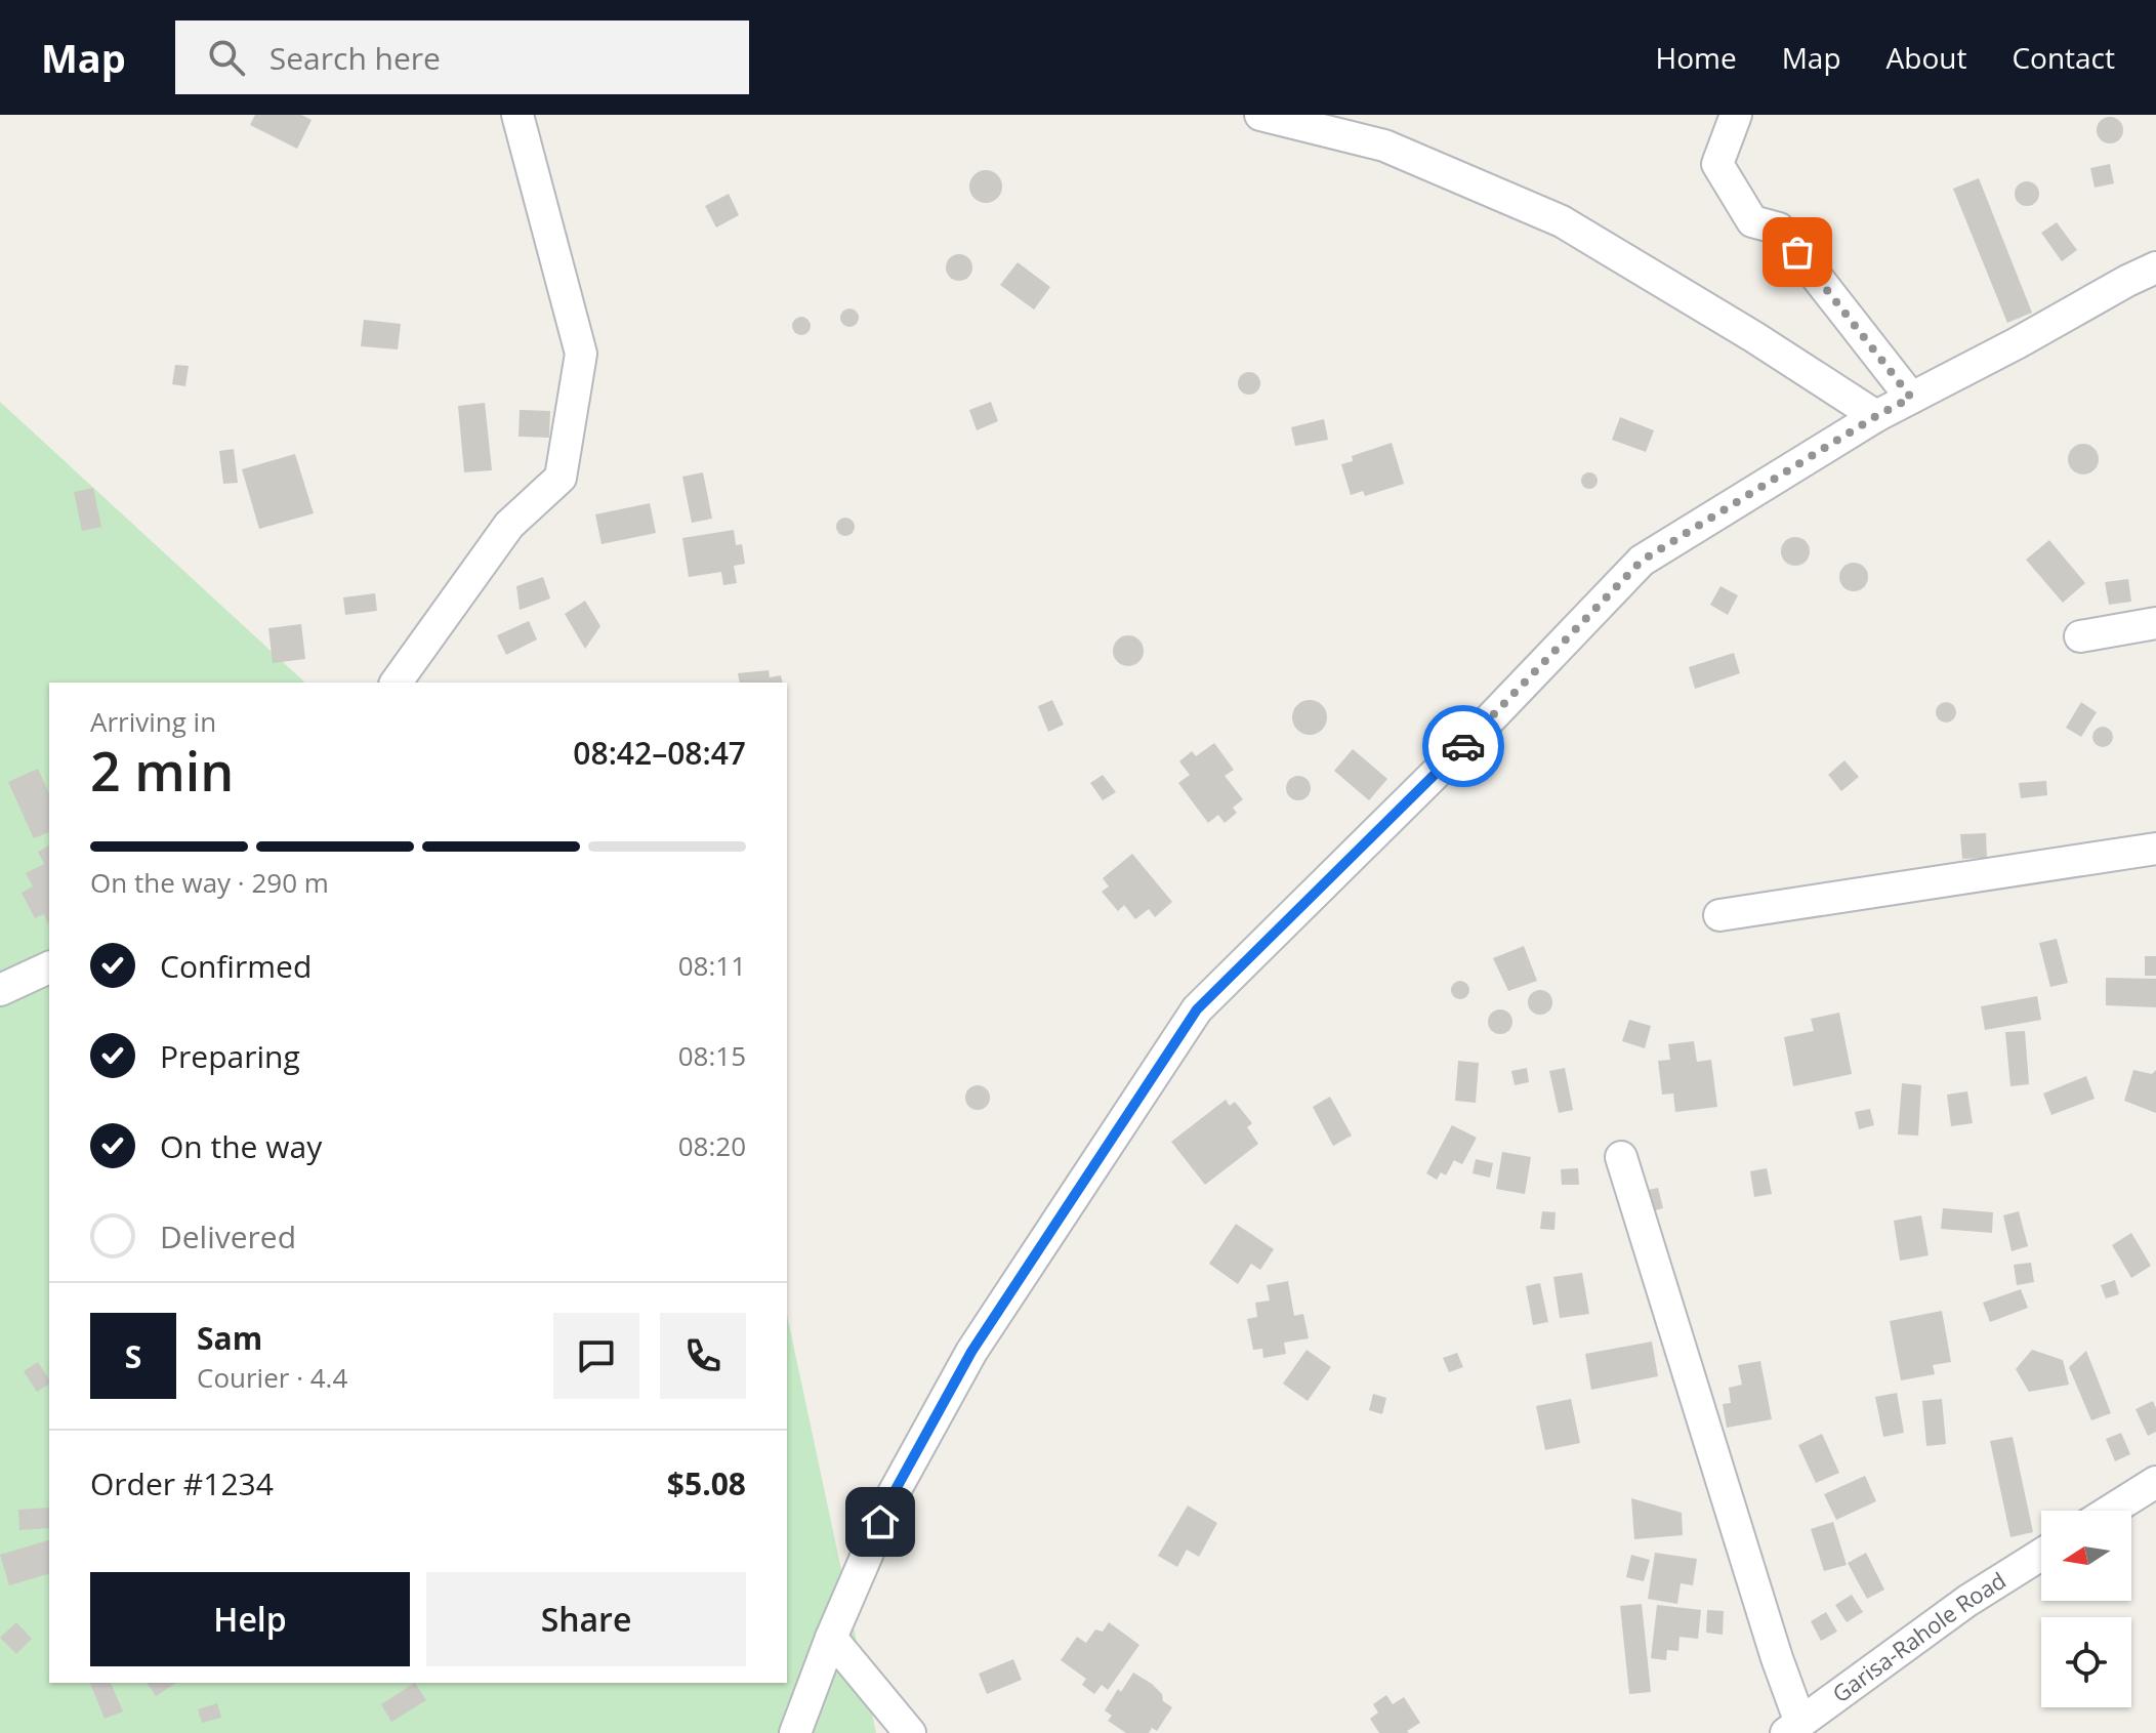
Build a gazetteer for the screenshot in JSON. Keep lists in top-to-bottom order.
{
  "streets": {
    "street": ["Garisa-Rahole Road"]
  },
  "north": "left",
  "page": {
    "header": "Map",
    "search": "Search here",
    "nav": [
      "Home",
      "Map",
      "About",
      "Contact"
    ],
    "heading": ["2 min", "Arriving in", "08:42–08:47"],
    "panel": [
      "Sam",
      "Courier · 4.4",
      "Order #1234",
      "$5.08"
    ],
    "bar": "On the way · 290 m",
    "list": [
      ["Confirmed", "08:11"],
      ["Preparing", "08:15"],
      ["On the way", "08:20"],
      "Delivered"
    ],
    "round": "S",
    "buttons": ["Help", "Share"]
  }
}
